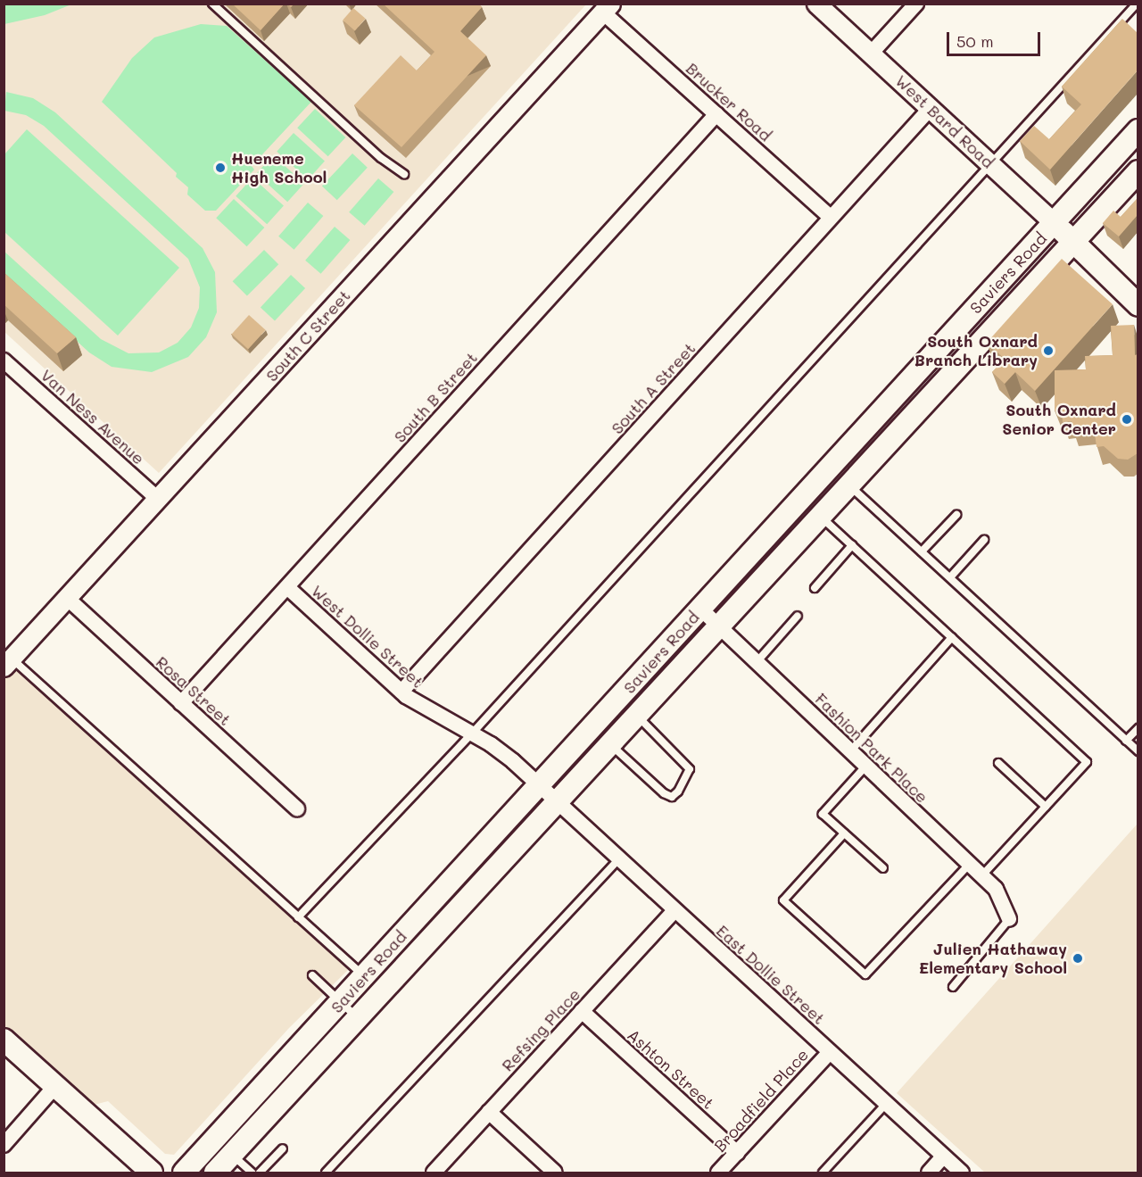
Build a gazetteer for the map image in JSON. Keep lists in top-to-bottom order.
{
  "streets": {
    "main road": ["West Bard Road", "Saviers Road"],
    "street": [
      "Brucker Road",
      "South C Street",
      "South A Street",
      "South B Street",
      "Van Ness Avenue",
      "West Dollie Street",
      "Rosa Street",
      "Fashion Park Place",
      "East Dollie Street",
      "Refsing Place",
      "Ashton Street",
      "Broadfield Place"
    ]
  },
  "crossings": [
    ["Brucker Road", "South C Street"],
    ["Brucker Road", "South A Street"],
    ["Brucker Road", "South B Street"],
    ["West Bard Road", "Saviers Road"],
    ["West Bard Road", "South A Street"],
    ["Saviers Road", "West Dollie Street"],
    ["Saviers Road", "Fashion Park Place"],
    ["Saviers Road", "East Dollie Street"],
    ["South C Street", "Van Ness Avenue"],
    ["South C Street", "Rosa Street"],
    ["South A Street", "West Dollie Street"],
    ["South B Street", "West Dollie Street"],
    ["South B Street", "Rosa Street"],
    ["West Dollie Street", "East Dollie Street"],
    ["East Dollie Street", "Refsing Place"],
    ["East Dollie Street", "Broadfield Place"],
    ["Refsing Place", "Ashton Street"],
    ["Ashton Street", "Broadfield Place"]
  ],
  "places": [
    "Hueneme High School",
    "South Oxnard Branch Library",
    "South Oxnard Senior Center",
    "Julien Hathaway Elementary School"
  ],
  "scale_bar": "50 m"
}
